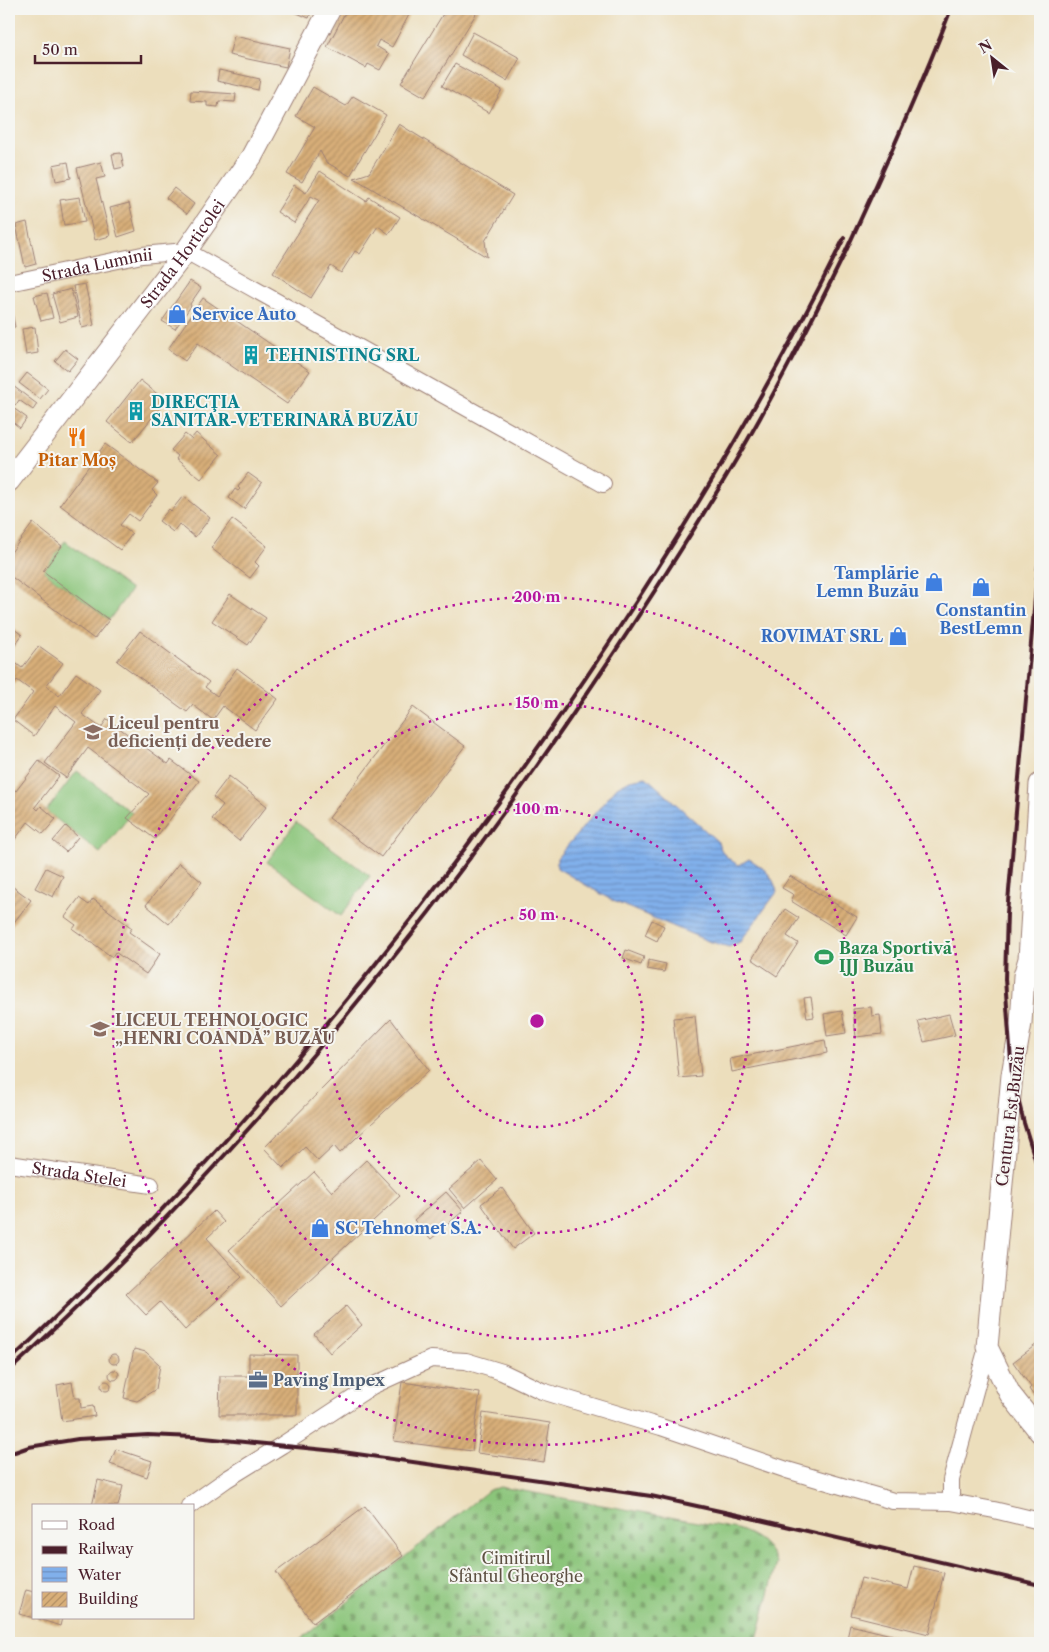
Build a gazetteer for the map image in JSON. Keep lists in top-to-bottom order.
{
  "streets": {
    "main road": ["Strada Horticolei", "Centura Est Buzău"],
    "street": ["Strada Luminii", "Strada Stelei"]
  },
  "crossings": [
    ["Strada Horticolei", "Strada Luminii"]
  ],
  "parks": ["Cimitirul Sfântul Gheorghe"],
  "places": {
    "shop": [
      "Service Auto",
      "Tamplărie Lemn Buzău",
      "Constantin BestLemn",
      "ROVIMAT SRL",
      "SC Tehnomet S.A."
    ],
    "building": ["TEHNISTING SRL", "DIRECŢIA SANITAR-VETERINARĂ BUZĂU"],
    "restaurant": ["Pitar Moș"],
    "school or university": ["Liceul pentru deficienți de vedere", "LICEUL TEHNOLOGIC „HENRI COANDĂ” BUZĂU"],
    "sports": ["Baza Sportivă IJJ Buzău"],
    "office": ["Paving Impex"]
  },
  "legend": [
    "Road",
    "Railway",
    "Water",
    "Building"
  ],
  "scale_bar": "50 m",
  "north": "top left",
  "rings": [
    "200 m",
    "150 m",
    "100 m",
    "50 m"
  ]
}
